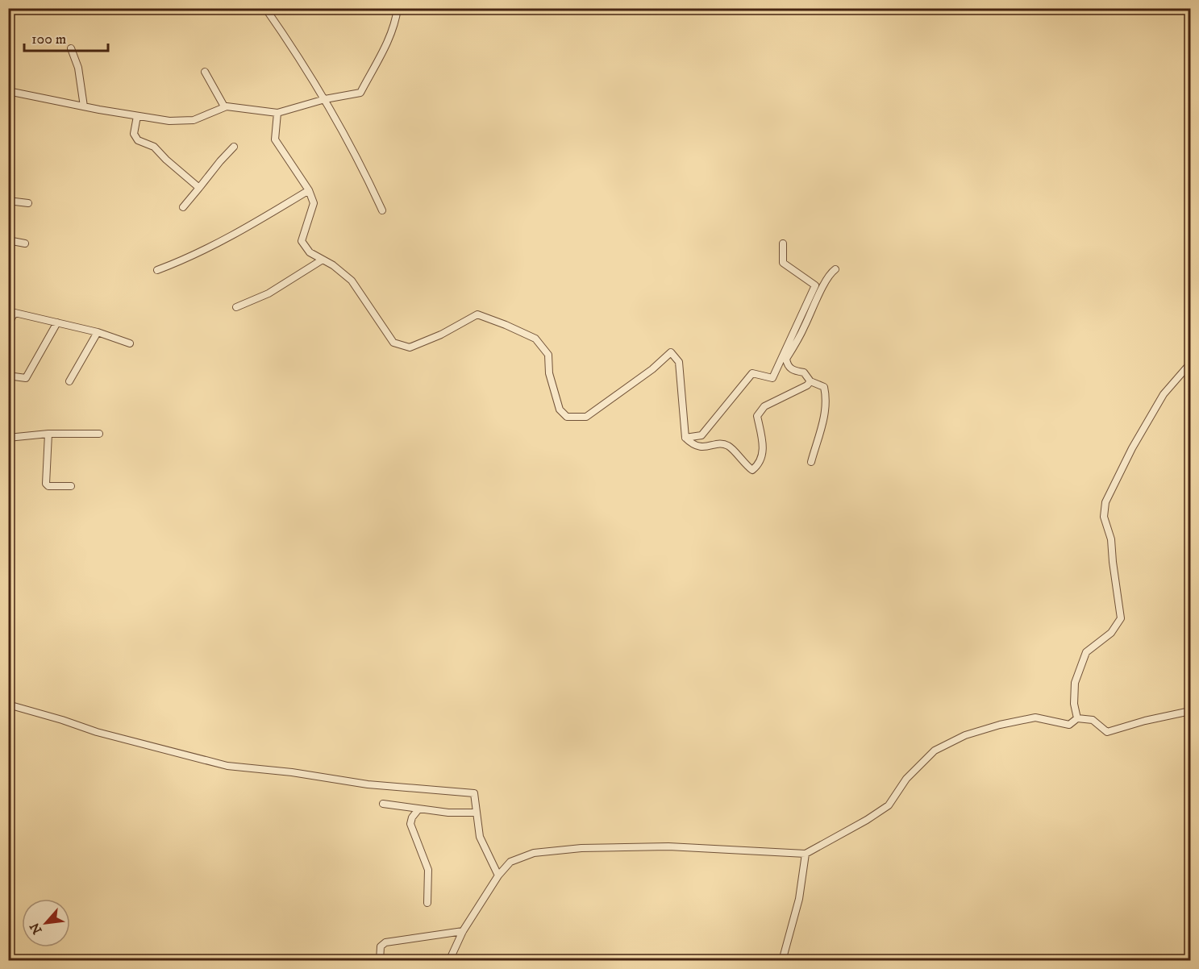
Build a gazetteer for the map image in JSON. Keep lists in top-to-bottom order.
{
  "scale_bar": "100 m",
  "north": "bottom left"
}
